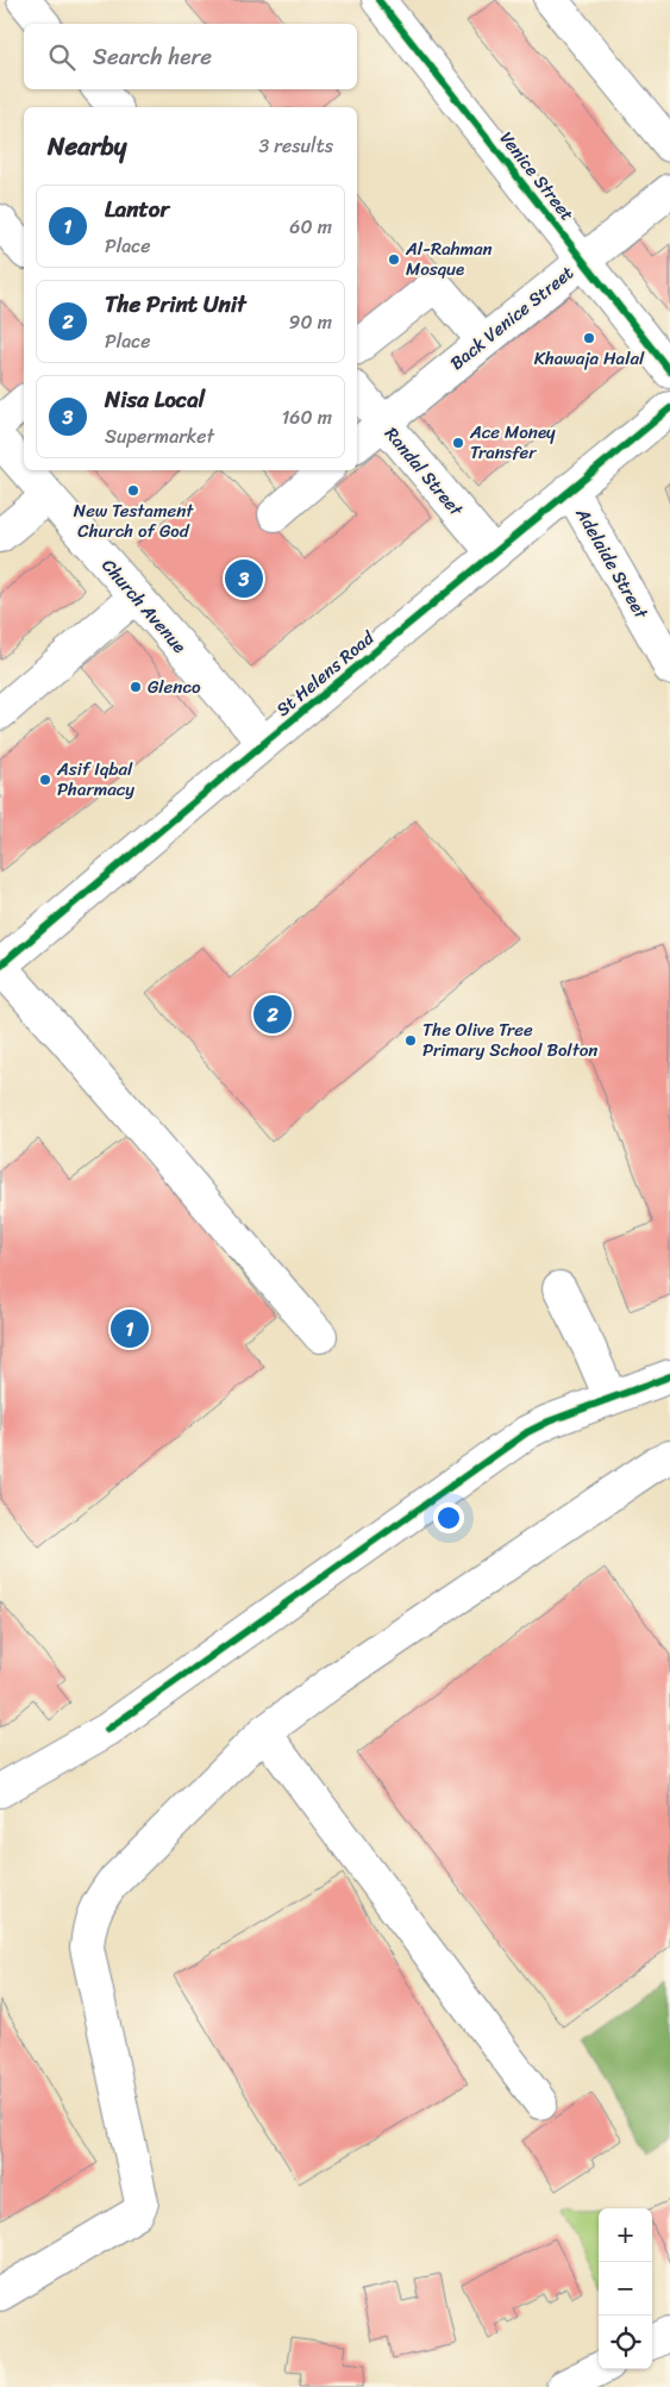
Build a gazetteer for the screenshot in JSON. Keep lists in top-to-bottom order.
{
  "streets": {
    "street": [
      "Venice Street",
      "Back Venice Street",
      "Randal Street",
      "Adelaide Street",
      "Church Avenue",
      "St Helens Road"
    ]
  },
  "crossings": [
    ["Venice Street", "Back Venice Street"],
    ["Back Venice Street", "Randal Street"],
    ["Randal Street", "St Helens Road"],
    ["Adelaide Street", "St Helens Road"],
    ["Church Avenue", "St Helens Road"]
  ],
  "places": [
    "Al-Rahman Mosque",
    "Khawaja Halal",
    "Ace Money Transfer",
    "New Testament Church of God",
    "Glenco",
    "Asif Iqbal Pharmacy",
    "The Olive Tree Primary School Bolton"
  ],
  "page": {
    "search": "Search here",
    "heading": ["Nearby", "3 results"],
    "list": [
      {
        "mark": "1",
        "name": "Lantor",
        "note": "Place",
        "value": "60 m"
      },
      {
        "mark": "2",
        "name": "The Print Unit",
        "note": "Place",
        "value": "90 m"
      },
      {
        "mark": "3",
        "name": "Nisa Local",
        "note": "Supermarket",
        "value": "160 m"
      }
    ],
    "pins": ["3", "2", "1"],
    "map_buttons": ["+", "−"]
  }
}
